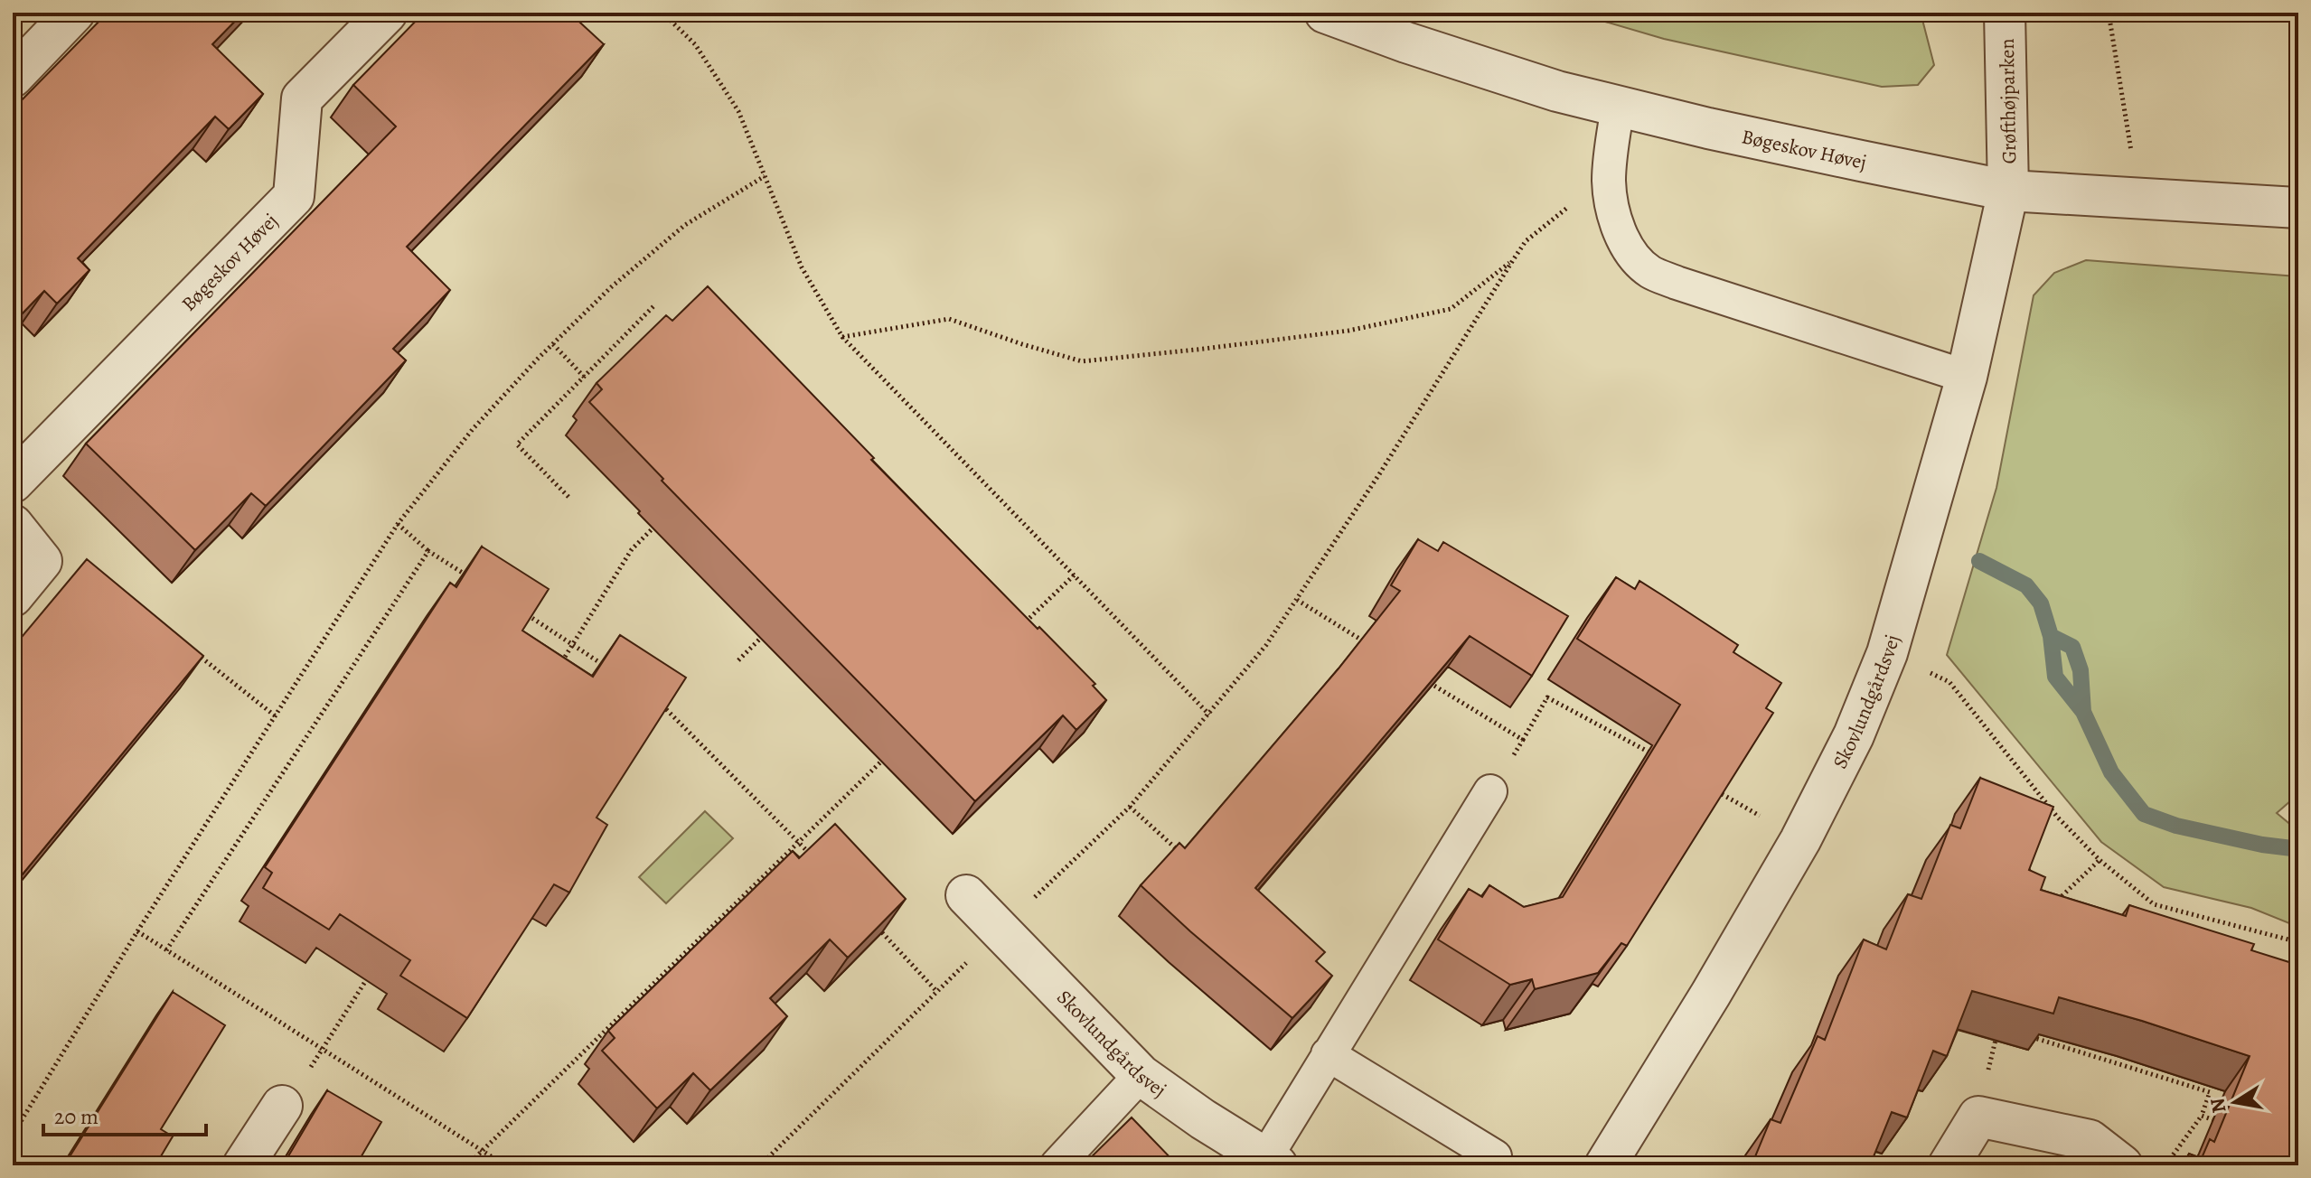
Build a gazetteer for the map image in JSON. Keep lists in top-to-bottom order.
{
  "streets": {
    "street": ["Grøfthøjparken", "Bøgeskov Høvej", "Skovlundgårdsvej"]
  },
  "crossings": [
    ["Grøfthøjparken", "Bøgeskov Høvej"],
    ["Grøfthøjparken", "Skovlundgårdsvej"],
    ["Bøgeskov Høvej", "Skovlundgårdsvej"]
  ],
  "scale_bar": "20 m",
  "north": "left"
}
